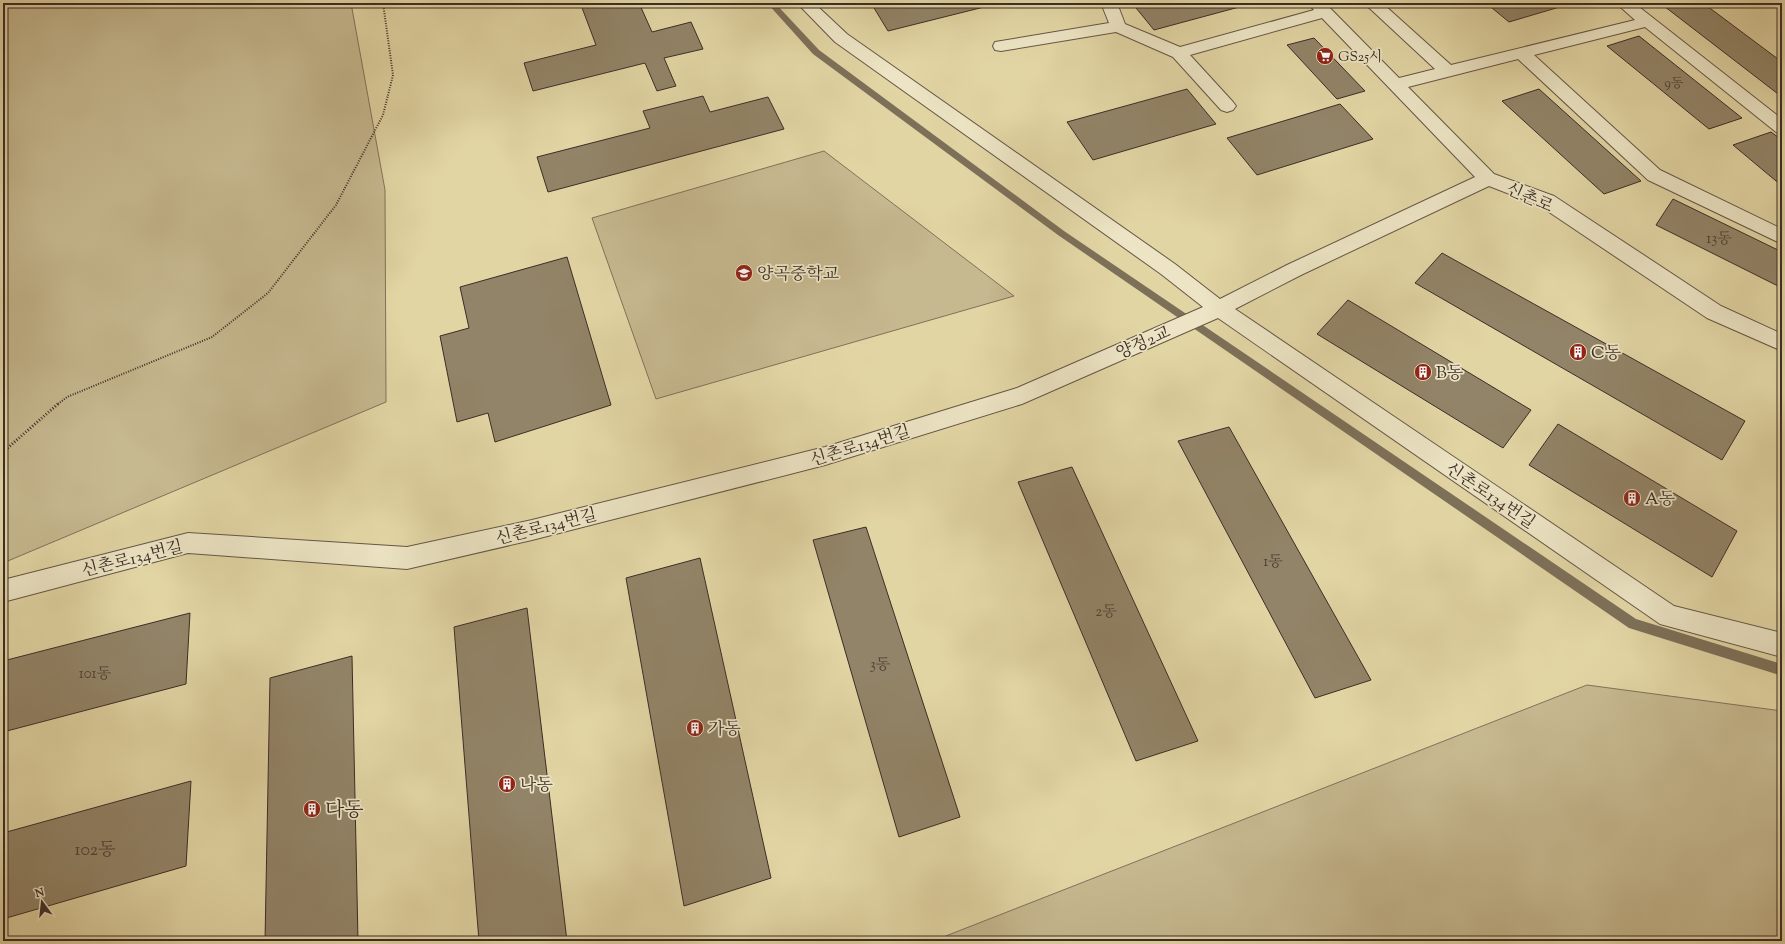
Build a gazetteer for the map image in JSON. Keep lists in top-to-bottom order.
{
  "streets": {
    "street": ["신촌로", "양정2교", "신촌로134번길"]
  },
  "crossings": [
    ["양정2교", "신촌로134번길"]
  ],
  "places": {
    "supermarket": ["GS25시"],
    "school or university": ["양곡중학교"],
    "building": [
      "C동",
      "B동",
      "A동",
      "가동",
      "나동",
      "다동"
    ]
  },
  "house_numbers": [
    "9동",
    "13동",
    "1동",
    "2동",
    "3동",
    "101동",
    "102동"
  ],
  "north": "top"
}
